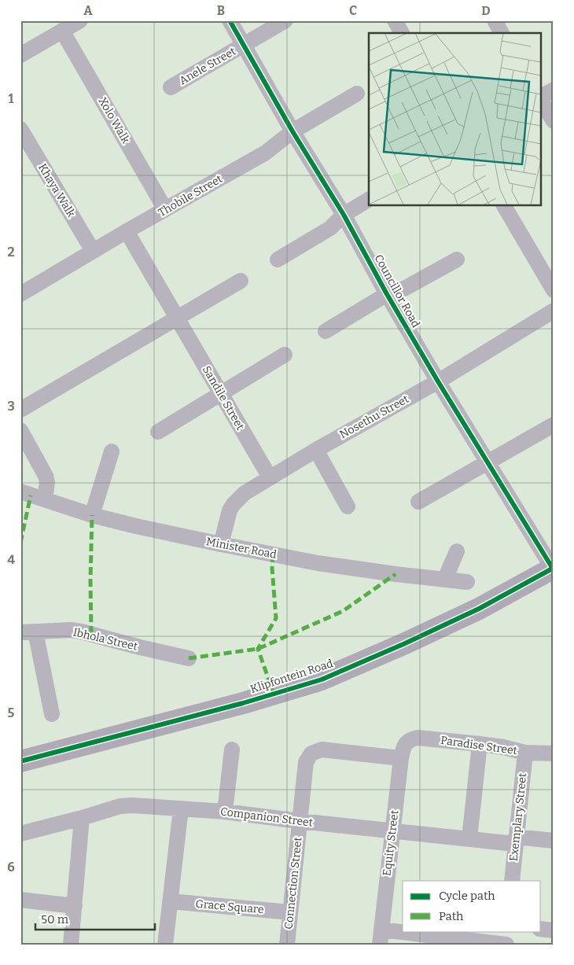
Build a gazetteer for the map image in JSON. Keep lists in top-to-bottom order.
{
  "streets": {
    "street": [
      "Anele Street",
      "Xolo Walk",
      "Khaya Walk",
      "Thobile Street",
      "Councillor Road",
      "Sandile Street",
      "Nosethu Street",
      "Minister Road",
      "Ibhola Street",
      "Klipfontein Road",
      "Paradise Street",
      "Companion Street",
      "Exemplary Street",
      "Equity Street",
      "Connection Street",
      "Grace Square"
    ]
  },
  "crossings": [
    ["Anele Street", "Councillor Road"],
    ["Xolo Walk", "Thobile Street"],
    ["Khaya Walk", "Thobile Street"],
    ["Thobile Street", "Councillor Road"],
    ["Thobile Street", "Sandile Street"],
    ["Councillor Road", "Nosethu Street"],
    ["Councillor Road", "Klipfontein Road"],
    ["Sandile Street", "Nosethu Street"],
    ["Nosethu Street", "Minister Road"],
    ["Paradise Street", "Exemplary Street"],
    ["Paradise Street", "Equity Street"],
    ["Companion Street", "Exemplary Street"],
    ["Companion Street", "Equity Street"],
    ["Companion Street", "Connection Street"],
    ["Connection Street", "Grace Square"]
  ],
  "legend": ["Cycle path", "Path"],
  "scale_bar": "50 m",
  "grid": {
    "columns": [
      "A",
      "B",
      "C",
      "D"
    ],
    "rows": [
      "1",
      "2",
      "3",
      "4",
      "5",
      "6"
    ]
  }
}
